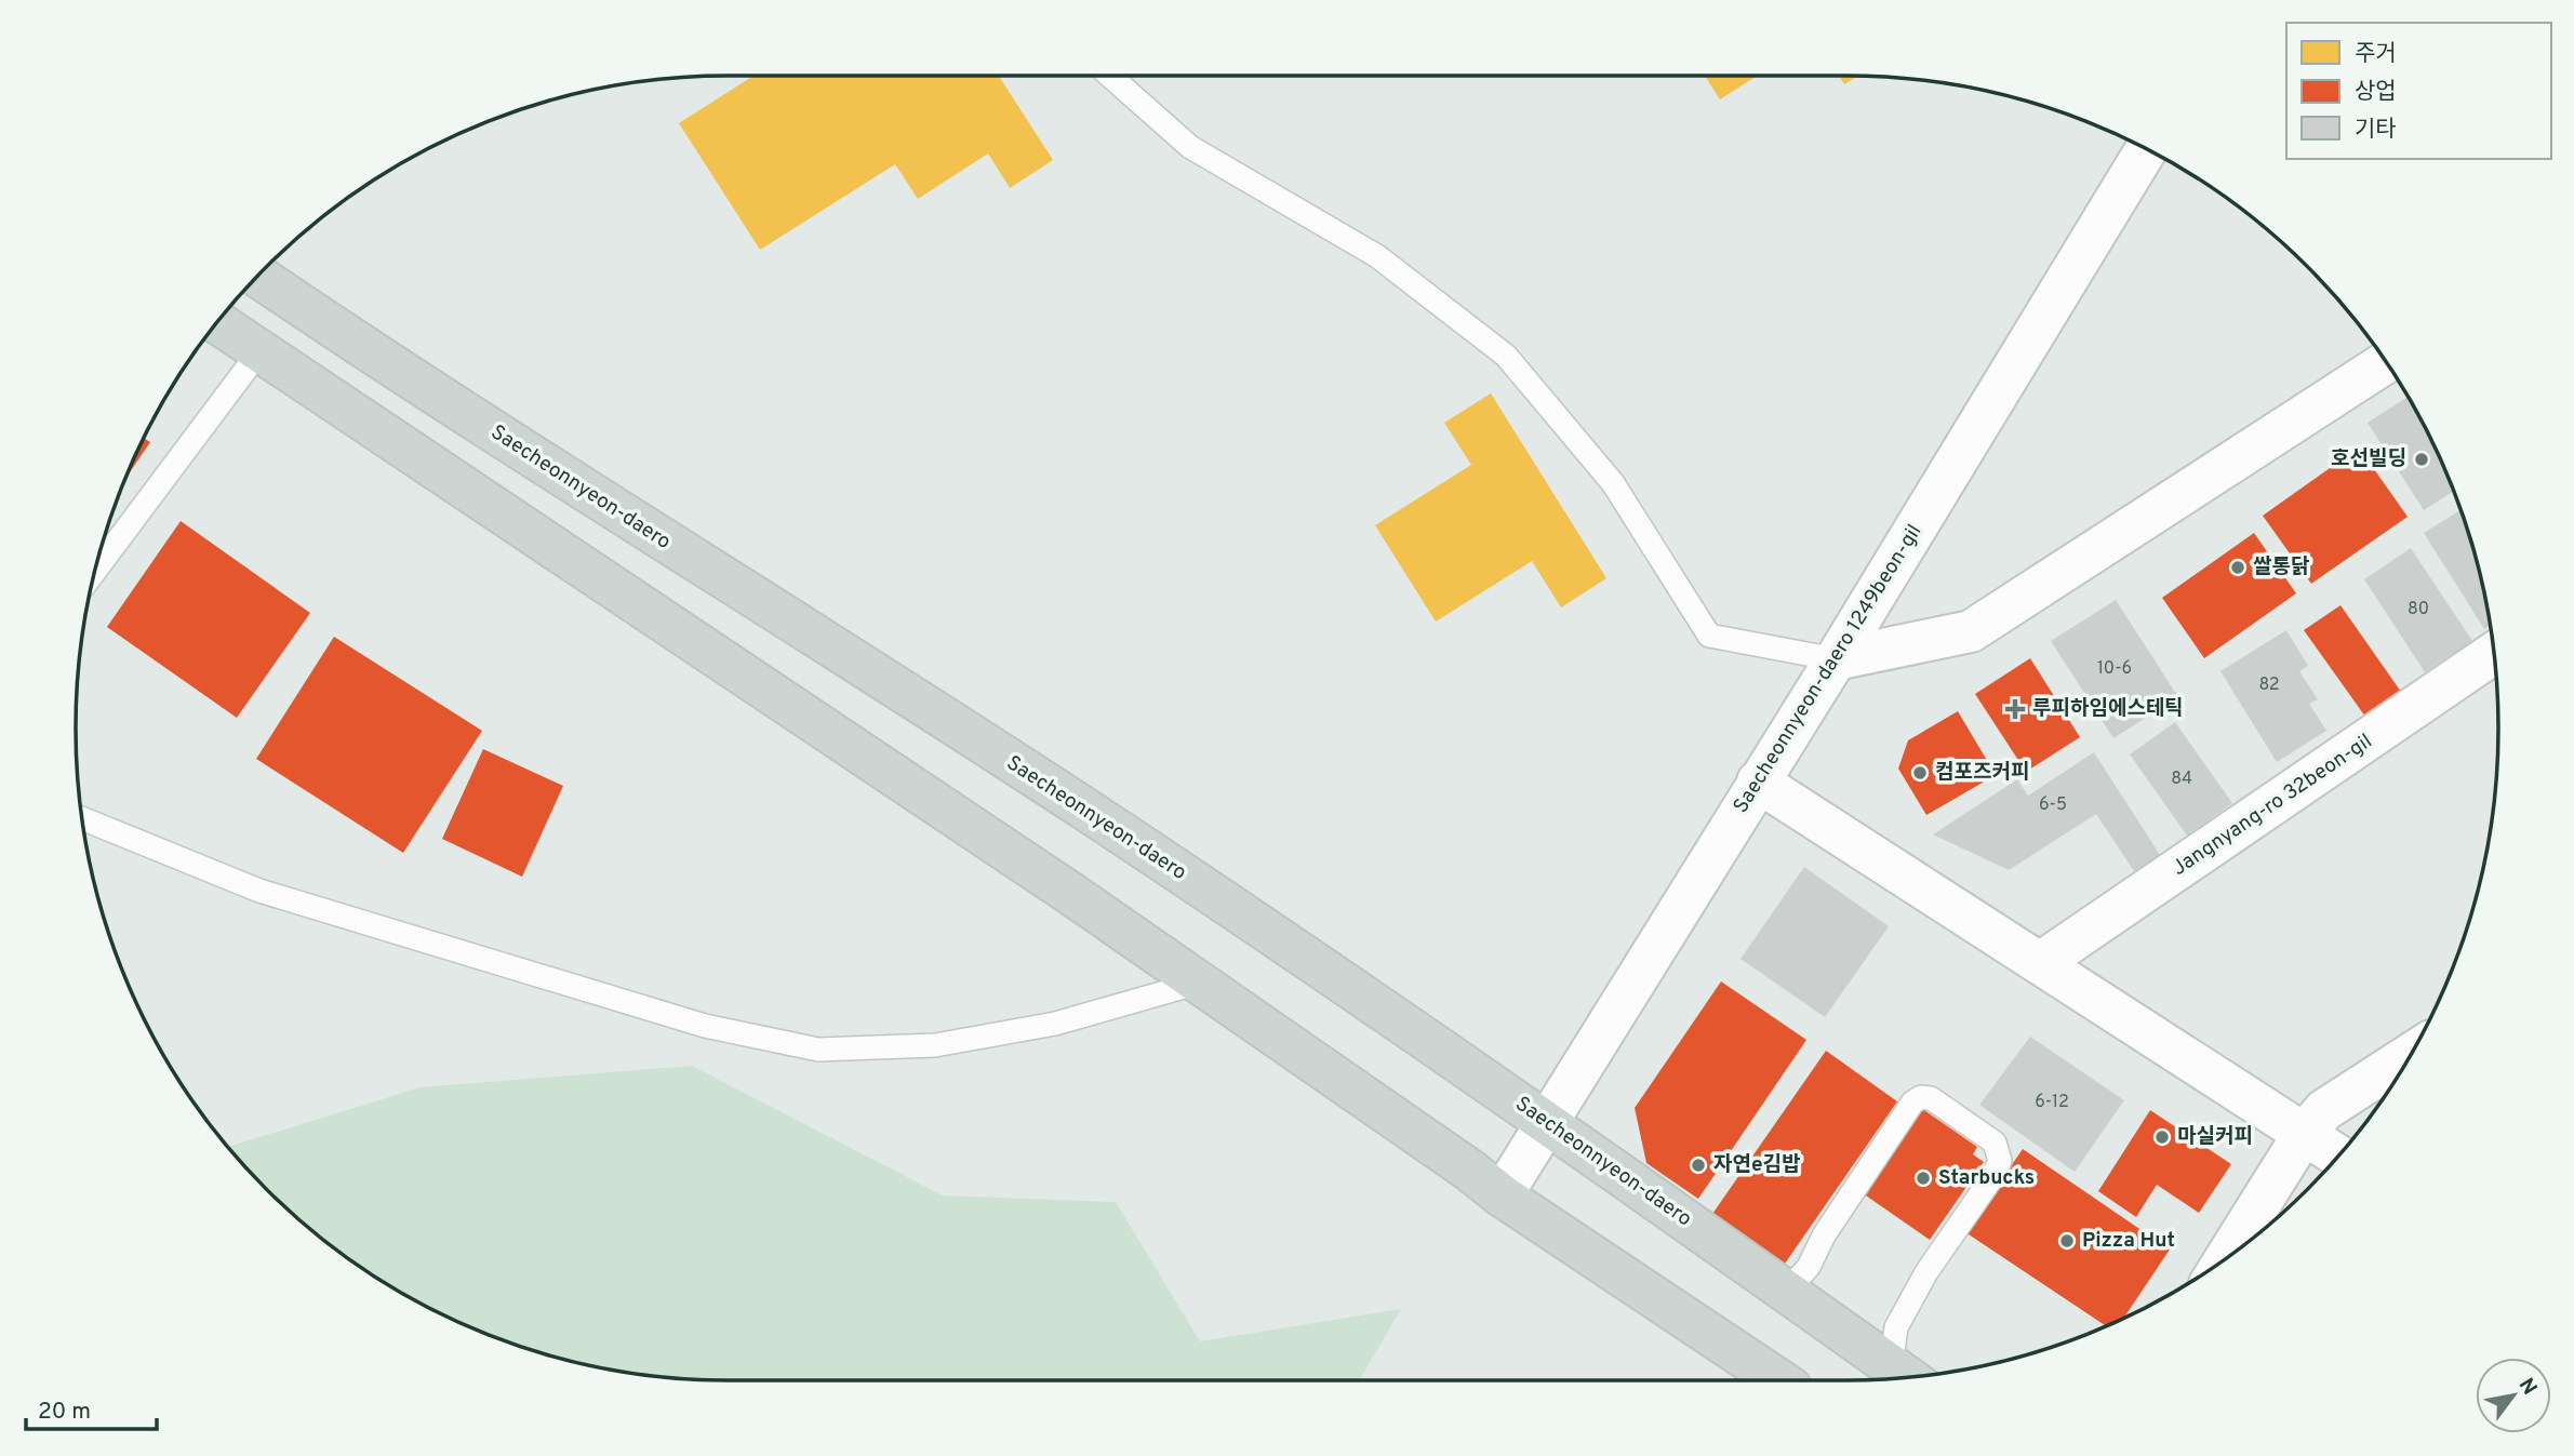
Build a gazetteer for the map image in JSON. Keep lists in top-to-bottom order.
{
  "streets": {
    "main road": ["Saecheonnyeon-daero"],
    "street": ["Saecheonnyeon-daero 1249beon-gil", "Jangnyang-ro 32beon-gil"]
  },
  "crossings": [
    ["Saecheonnyeon-daero", "Saecheonnyeon-daero 1249beon-gil"]
  ],
  "places": {
    "other": [
      "호선빌딩",
      "쌀통닭",
      "컴포즈커피",
      "마실커피",
      "자연e김밥",
      "Starbucks",
      "Pizza Hut"
    ],
    "health": ["루피하임에스테틱"]
  },
  "house_numbers": [
    "80",
    "10-6",
    "82",
    "84",
    "6-5",
    "6-12"
  ],
  "legend": ["주거", "상업", "기타"],
  "scale_bar": "20 m",
  "north": "top right"
}
